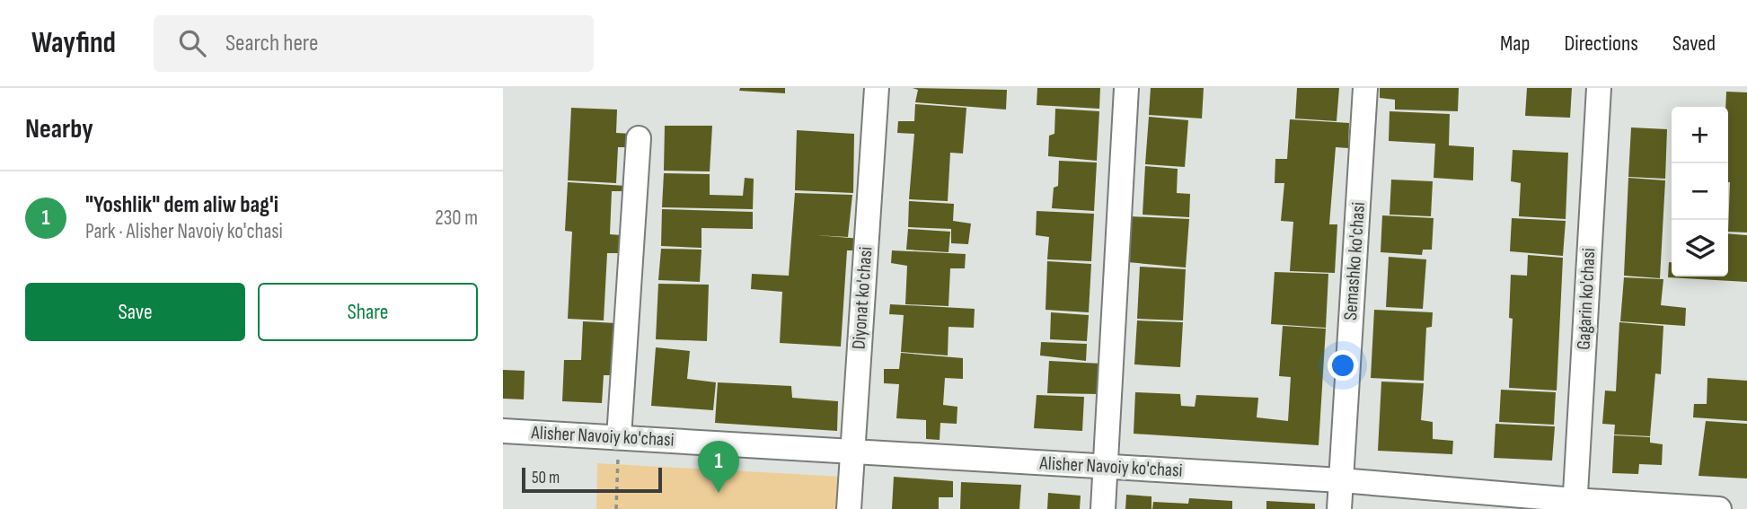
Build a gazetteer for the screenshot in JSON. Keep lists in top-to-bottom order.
{
  "streets": {
    "street": [
      "Semashko ko'chasi",
      "Diyonat ko'chasi",
      "Gagarin ko'chasi",
      "Alisher Navoiy ko'chasi"
    ]
  },
  "crossings": [
    ["Semashko ko'chasi", "Alisher Navoiy ko'chasi"],
    ["Diyonat ko'chasi", "Alisher Navoiy ko'chasi"],
    ["Gagarin ko'chasi", "Alisher Navoiy ko'chasi"]
  ],
  "scale_bar": "50 m",
  "page": {
    "header": "Wayfind",
    "search": "Search here",
    "nav": ["Map", "Directions", "Saved"],
    "heading": "Nearby",
    "map_buttons": ["+", "−"],
    "list": [
      {
        "mark": "1",
        "name": "\"Yoshlik\" dem aliw bag'i",
        "note": "Park · Alisher Navoiy ko'chasi",
        "value": "230 m"
      }
    ],
    "buttons": ["Save", "Share"],
    "pins": "1",
    "scale": "50 m"
  }
}
